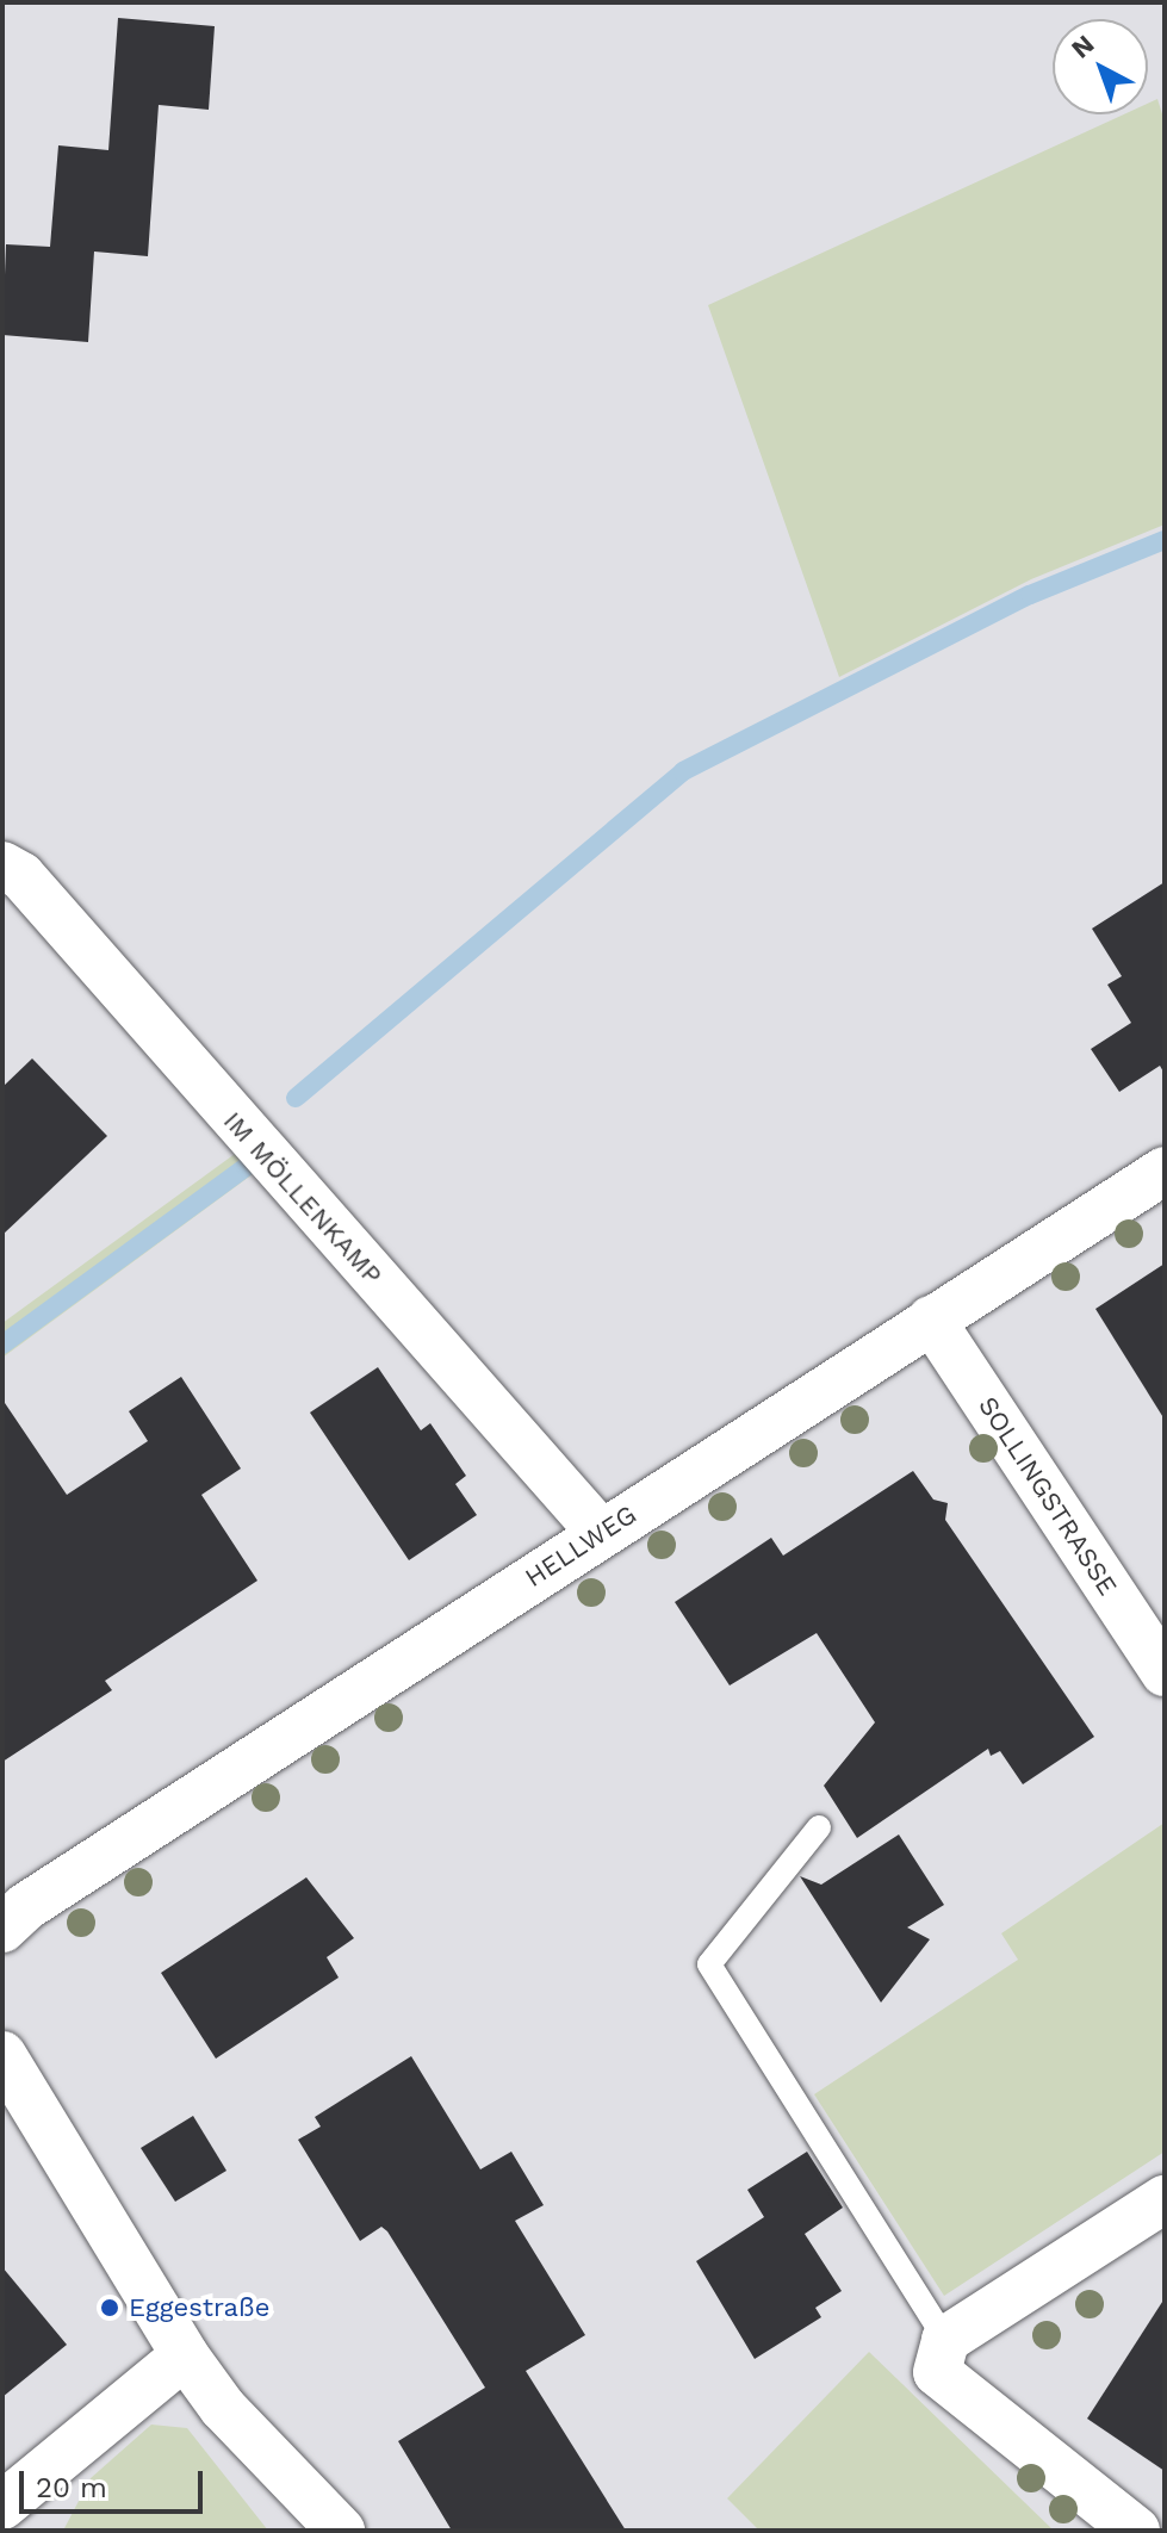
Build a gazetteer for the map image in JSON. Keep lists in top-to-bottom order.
{
  "streets": {
    "street": ["IM MÖLLENKAMP", "SOLLINGSTRASSE", "HELLWEG"]
  },
  "crossings": [
    ["IM MÖLLENKAMP", "HELLWEG"],
    ["SOLLINGSTRASSE", "HELLWEG"]
  ],
  "places": ["Eggestraße"],
  "scale_bar": "20 m",
  "north": "top left"
}
